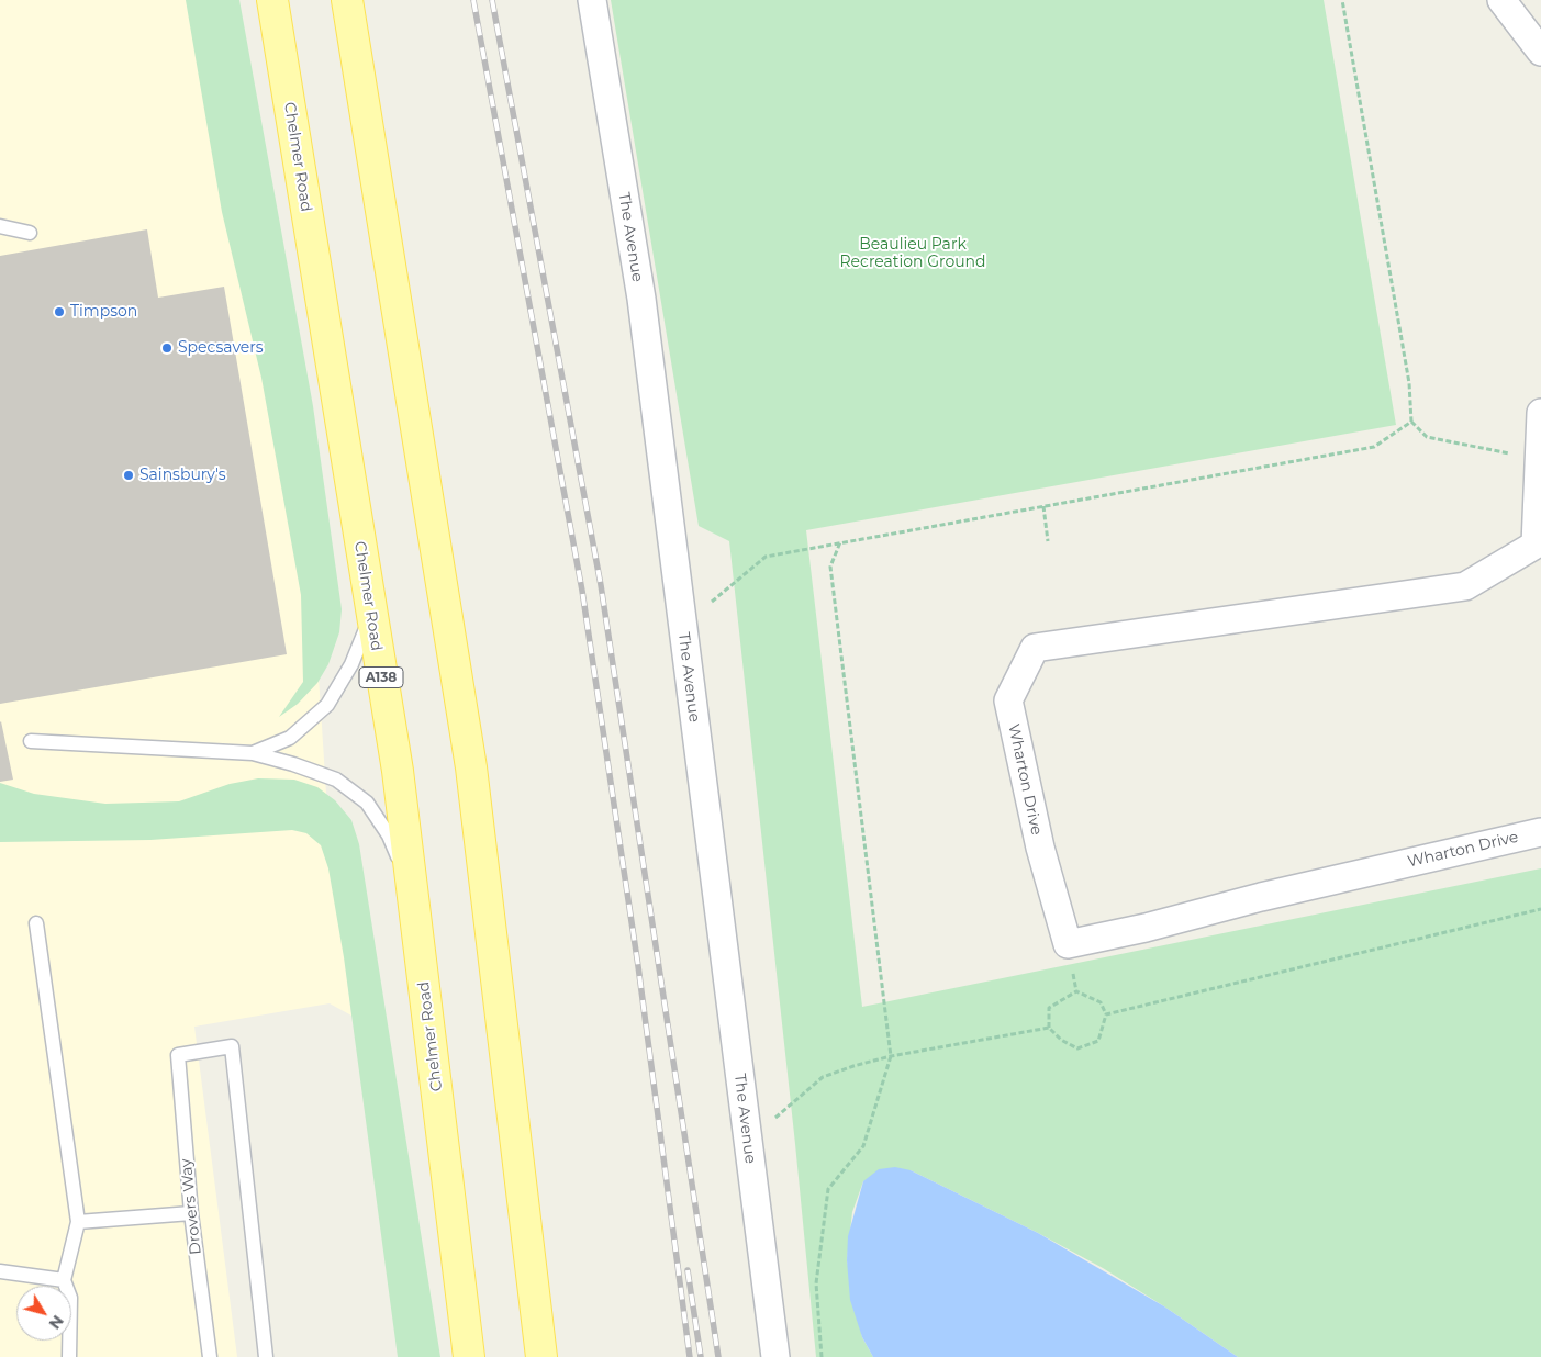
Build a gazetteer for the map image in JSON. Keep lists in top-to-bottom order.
{
  "streets": {
    "main road": ["Chelmer Road", "A138"],
    "street": ["The Avenue", "Wharton Drive"],
    "lane": ["Drovers Way"]
  },
  "parks": ["Beaulieu Park Recreation Ground"],
  "places": ["Timpson", "Specsavers", "Sainsbury's"],
  "north": "bottom right"
}
